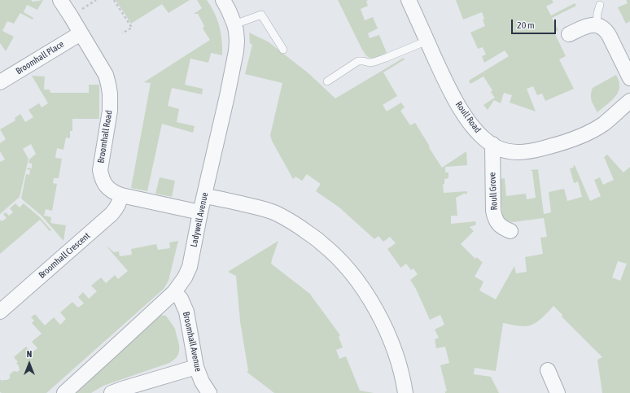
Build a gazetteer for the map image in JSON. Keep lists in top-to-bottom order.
{
  "streets": {
    "street": [
      "Broomhall Place",
      "Roull Road",
      "Broomhall Road",
      "Roull Grove",
      "Ladywell Avenue",
      "Broomhall Crescent",
      "Broomhall Avenue"
    ]
  },
  "crossings": [
    ["Broomhall Place", "Broomhall Road"],
    ["Roull Road", "Roull Grove"],
    ["Broomhall Road", "Ladywell Avenue"],
    ["Broomhall Road", "Broomhall Crescent"],
    ["Ladywell Avenue", "Broomhall Avenue"]
  ],
  "scale_bar": "20 m",
  "north": "top"
}
